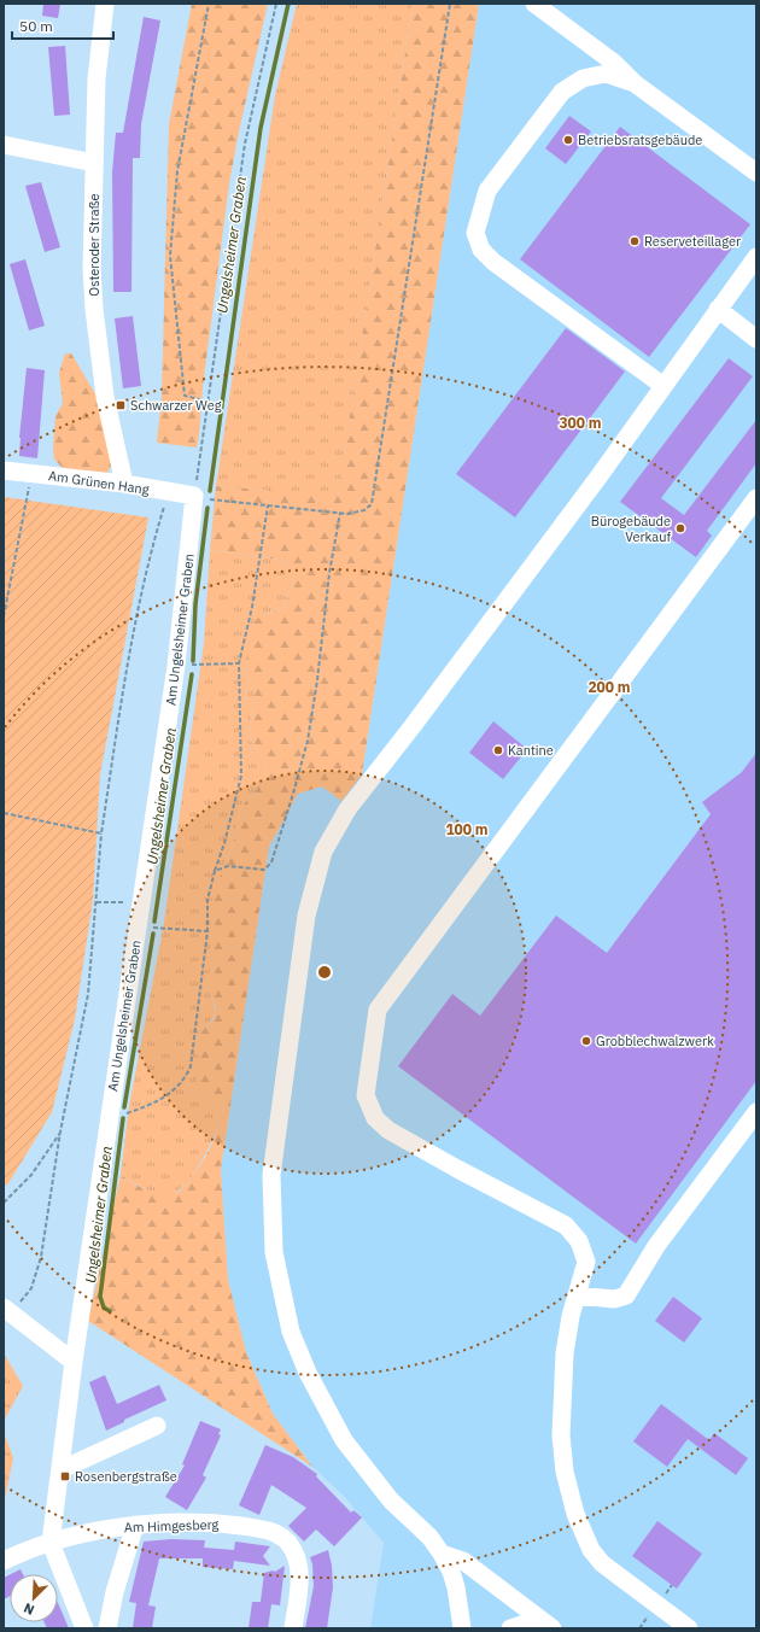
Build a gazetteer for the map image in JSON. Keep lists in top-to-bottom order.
{
  "streets": {
    "street": [
      "Osteroder Straße",
      "Am Grünen Hang",
      "Am Ungelsheimer Graben",
      "Am Himgesberg"
    ]
  },
  "crossings": [
    ["Osteroder Straße", "Am Grünen Hang"],
    ["Am Grünen Hang", "Am Ungelsheimer Graben"],
    ["Am Ungelsheimer Graben", "Am Himgesberg"]
  ],
  "water": ["Ungelsheimer Graben"],
  "places": {
    "other": [
      "Betriebsratsgebäude",
      "Reserveteillager",
      "Bürogebäude Verkauf",
      "Kantine",
      "Grobblechwalzwerk"
    ],
    "transit": ["Schwarzer Weg", "Rosenbergstraße"]
  },
  "scale_bar": "50 m",
  "north": "bottom left",
  "rings": ["300 m", "200 m", "100 m"]
}
